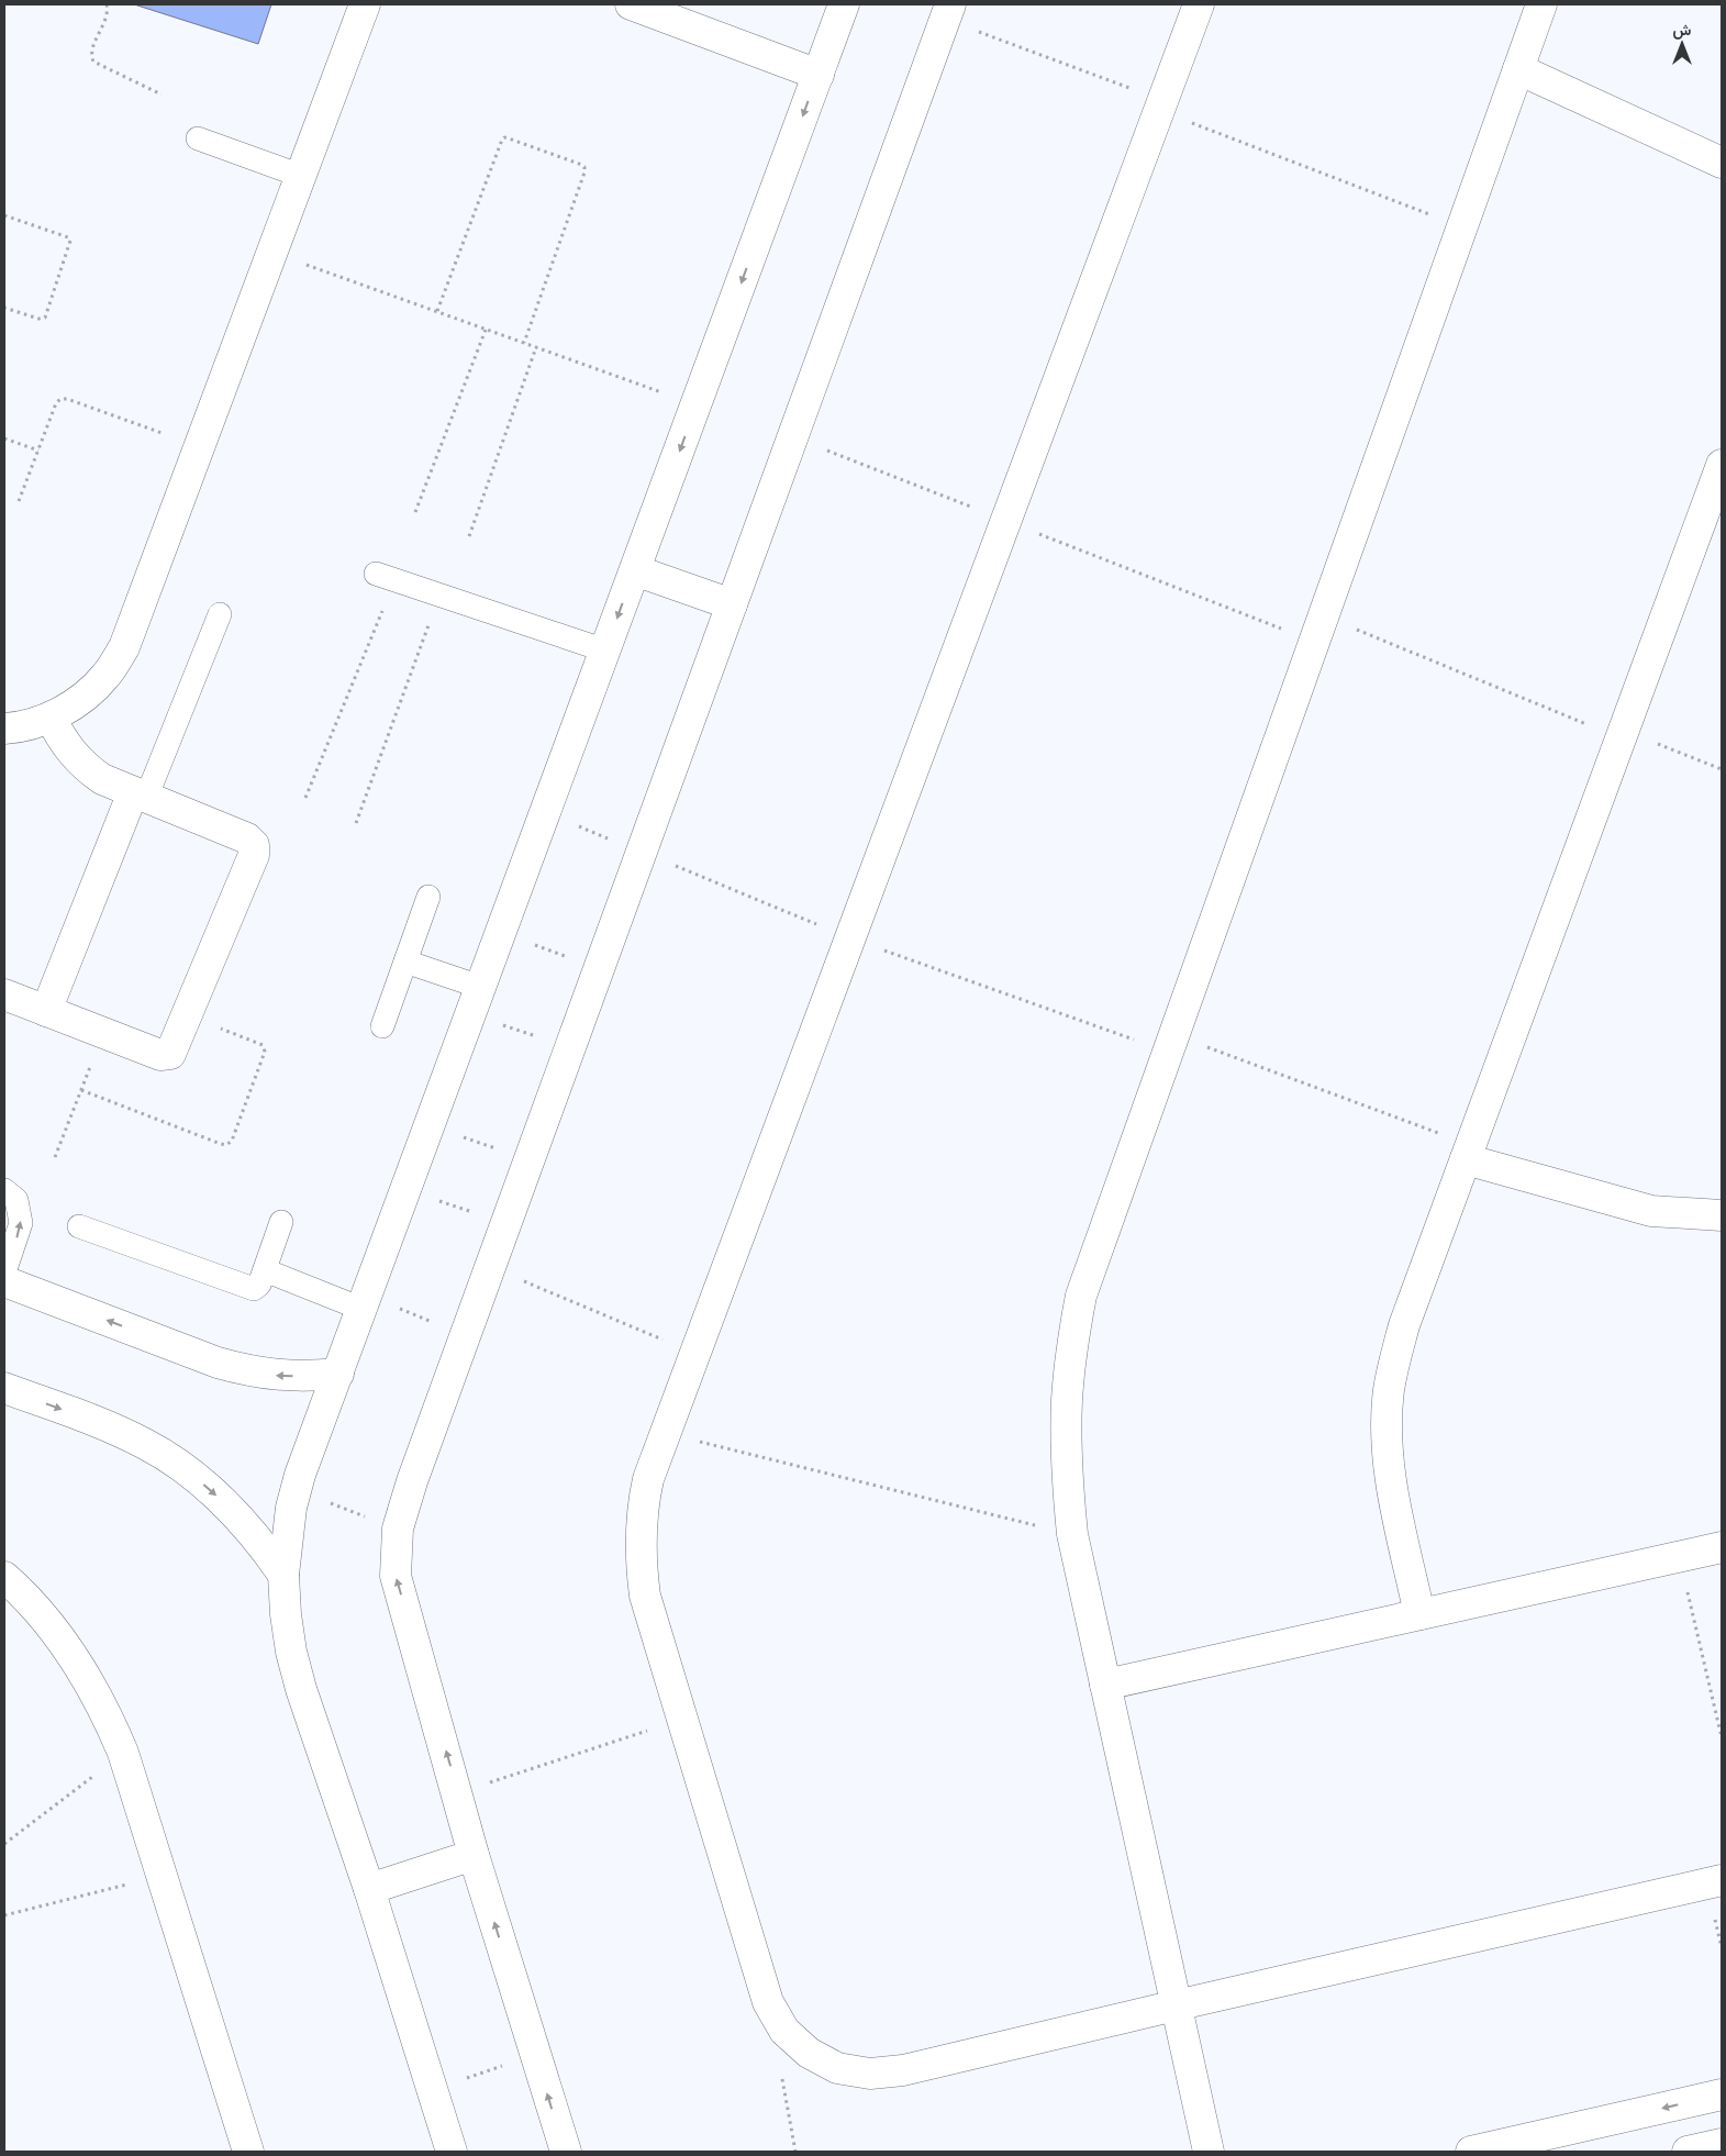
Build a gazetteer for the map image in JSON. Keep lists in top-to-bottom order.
{
  "north": "top"
}
